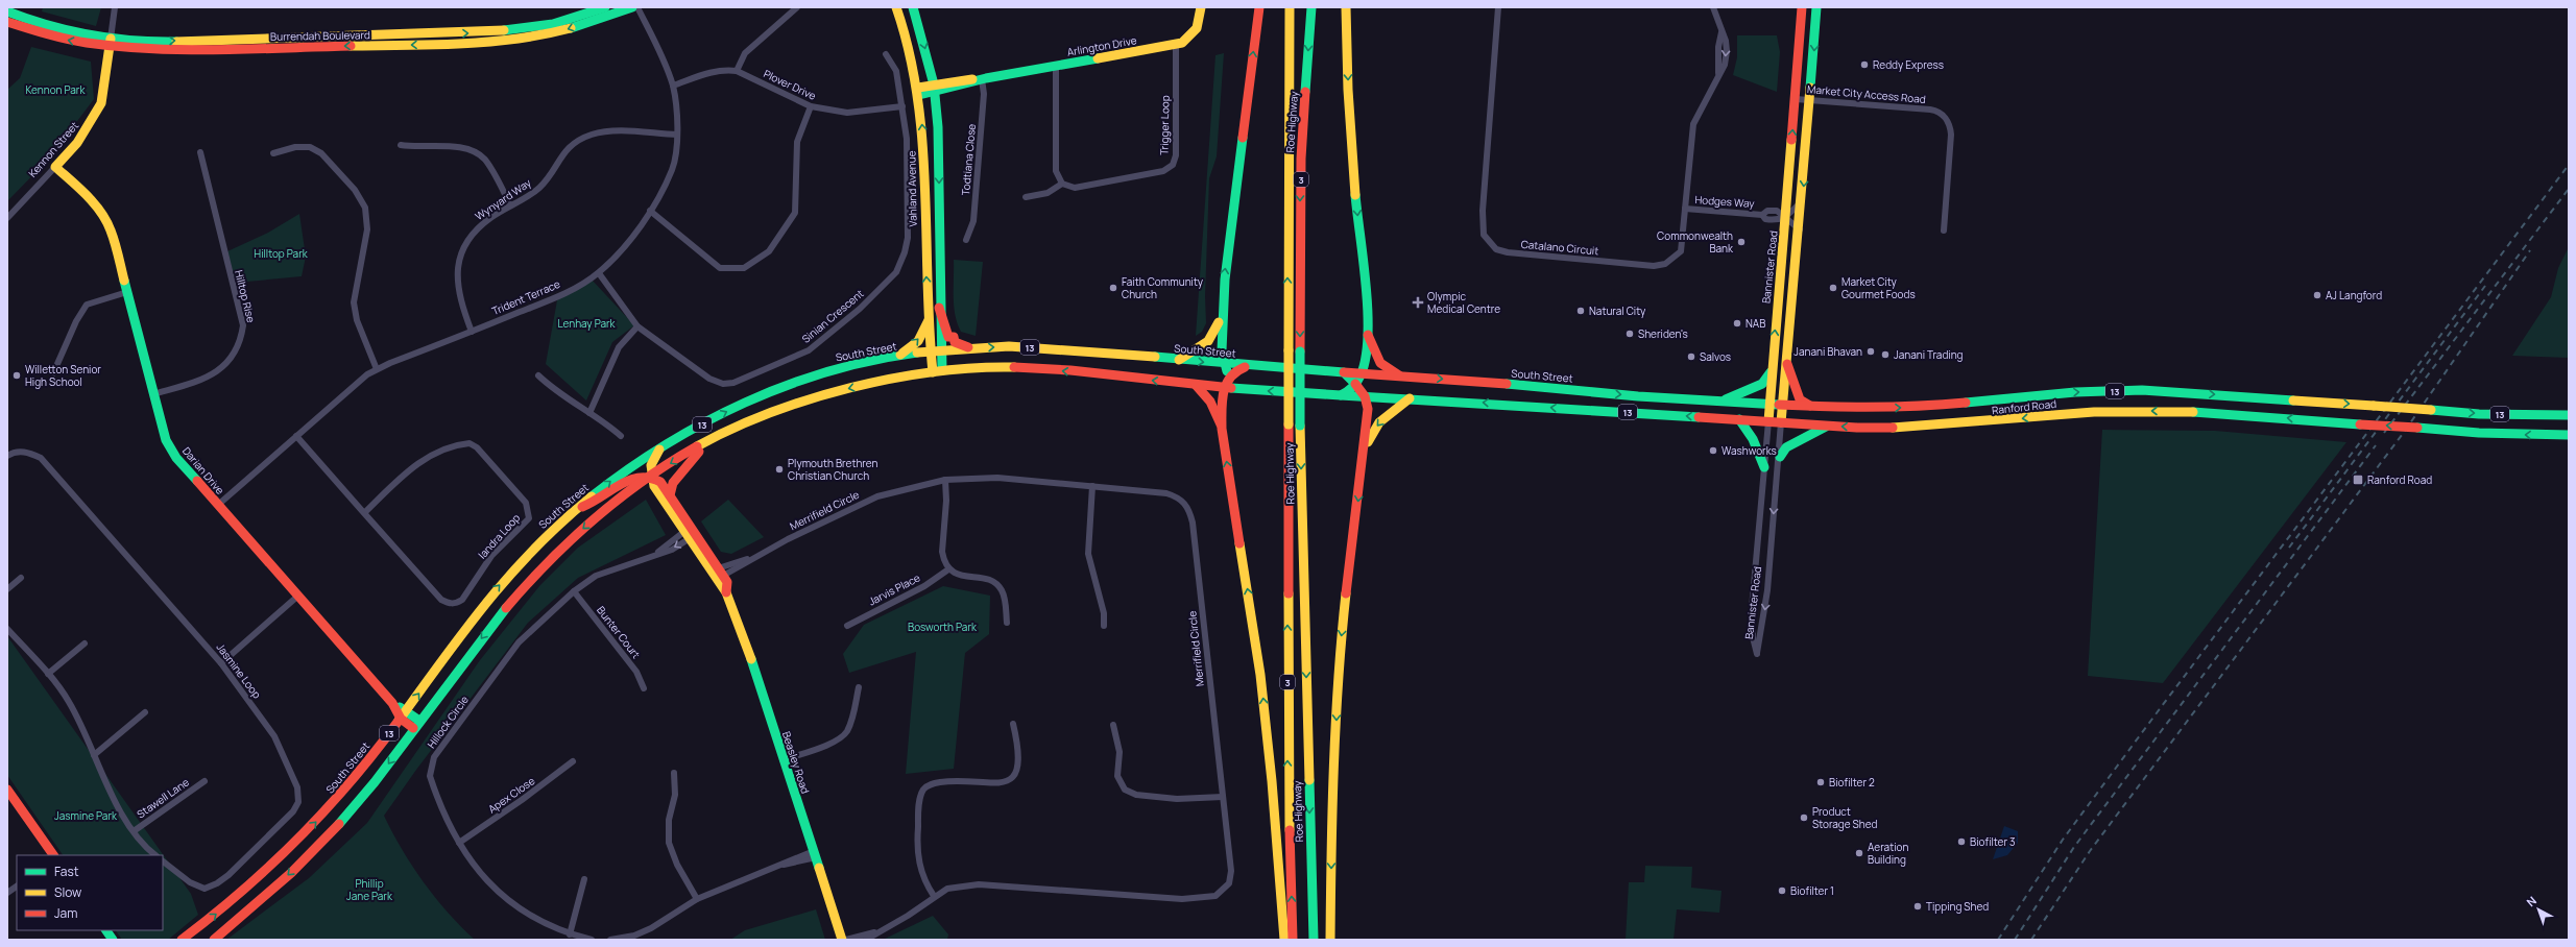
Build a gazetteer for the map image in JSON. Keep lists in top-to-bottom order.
{
  "streets": {
    "main road": [
      "Burrendah Boulevard",
      "Arlington Drive",
      "Roe Highway",
      "Kennon Street",
      "3",
      "Vahland Avenue",
      "Bannister Road",
      "13",
      "South Street",
      "Ranford Road",
      "Darian Drive",
      "Beasley Road"
    ],
    "street": [
      "Plover Drive",
      "Market City Access Road",
      "Trigger Loop",
      "Todtiana Close",
      "Wynyard Way",
      "Hodges Way",
      "Catalano Circuit",
      "Hilltop Rise",
      "Trident Terrace",
      "Sinian Crescent",
      "Merrifield Circle",
      "Iandra Loop",
      "Jarvis Place",
      "Bunter Court",
      "Jasmine Loop",
      "Hillock Circle",
      "Apex Close",
      "Stawell Lane"
    ]
  },
  "crossings": [
    ["Burrendah Boulevard", "Kennon Street"],
    ["Arlington Drive", "Trigger Loop"],
    ["Arlington Drive", "Todtiana Close"],
    ["Arlington Drive", "Vahland Avenue"],
    ["Plover Drive", "Trident Terrace"],
    ["Plover Drive", "Sinian Crescent"],
    ["Market City Access Road", "Bannister Road"],
    ["Kennon Street", "Darian Drive"],
    ["Vahland Avenue", "13"],
    ["Vahland Avenue", "South Street"],
    ["Wynyard Way", "Trident Terrace"],
    ["Hodges Way", "Catalano Circuit"],
    ["Hodges Way", "Bannister Road"],
    ["Bannister Road", "13"],
    ["Bannister Road", "South Street"],
    ["Bannister Road", "Ranford Road"],
    ["Hilltop Rise", "Darian Drive"],
    ["Trident Terrace", "Sinian Crescent"],
    ["Trident Terrace", "Darian Drive"],
    ["Trident Terrace", "Iandra Loop"],
    ["13", "Ranford Road"],
    ["13", "Darian Drive"],
    ["13", "Beasley Road"],
    ["South Street", "Ranford Road"],
    ["South Street", "Darian Drive"],
    ["Merrifield Circle", "Beasley Road"],
    ["Bunter Court", "Hillock Circle"],
    ["Hillock Circle", "Beasley Road"],
    ["Hillock Circle", "Apex Close"]
  ],
  "parks": [
    "Kennon Park",
    "Hilltop Park",
    "Lenhay Park",
    "Bosworth Park",
    "Jasmine Park",
    "Phillip Jane Park"
  ],
  "places": {
    "other": [
      "Reddy Express",
      "Commonwealth Bank",
      "Faith Community Church",
      "Market City Gourmet Foods",
      "AJ Langford",
      "Natural City",
      "NAB",
      "Sheriden's",
      "Janani Bhavan",
      "Janani Trading",
      "Salvos",
      "Willetton Senior High School",
      "Washworks",
      "Plymouth Brethren Christian Church",
      "Biofilter 2",
      "Product Storage Shed",
      "Biofilter 3",
      "Aeration Building",
      "Biofilter 1",
      "Tipping Shed"
    ],
    "health": ["Olympic Medical Centre"],
    "transit": ["Ranford Road"]
  },
  "legend": ["Fast", "Slow", "Jam"],
  "north": "top left"
}
